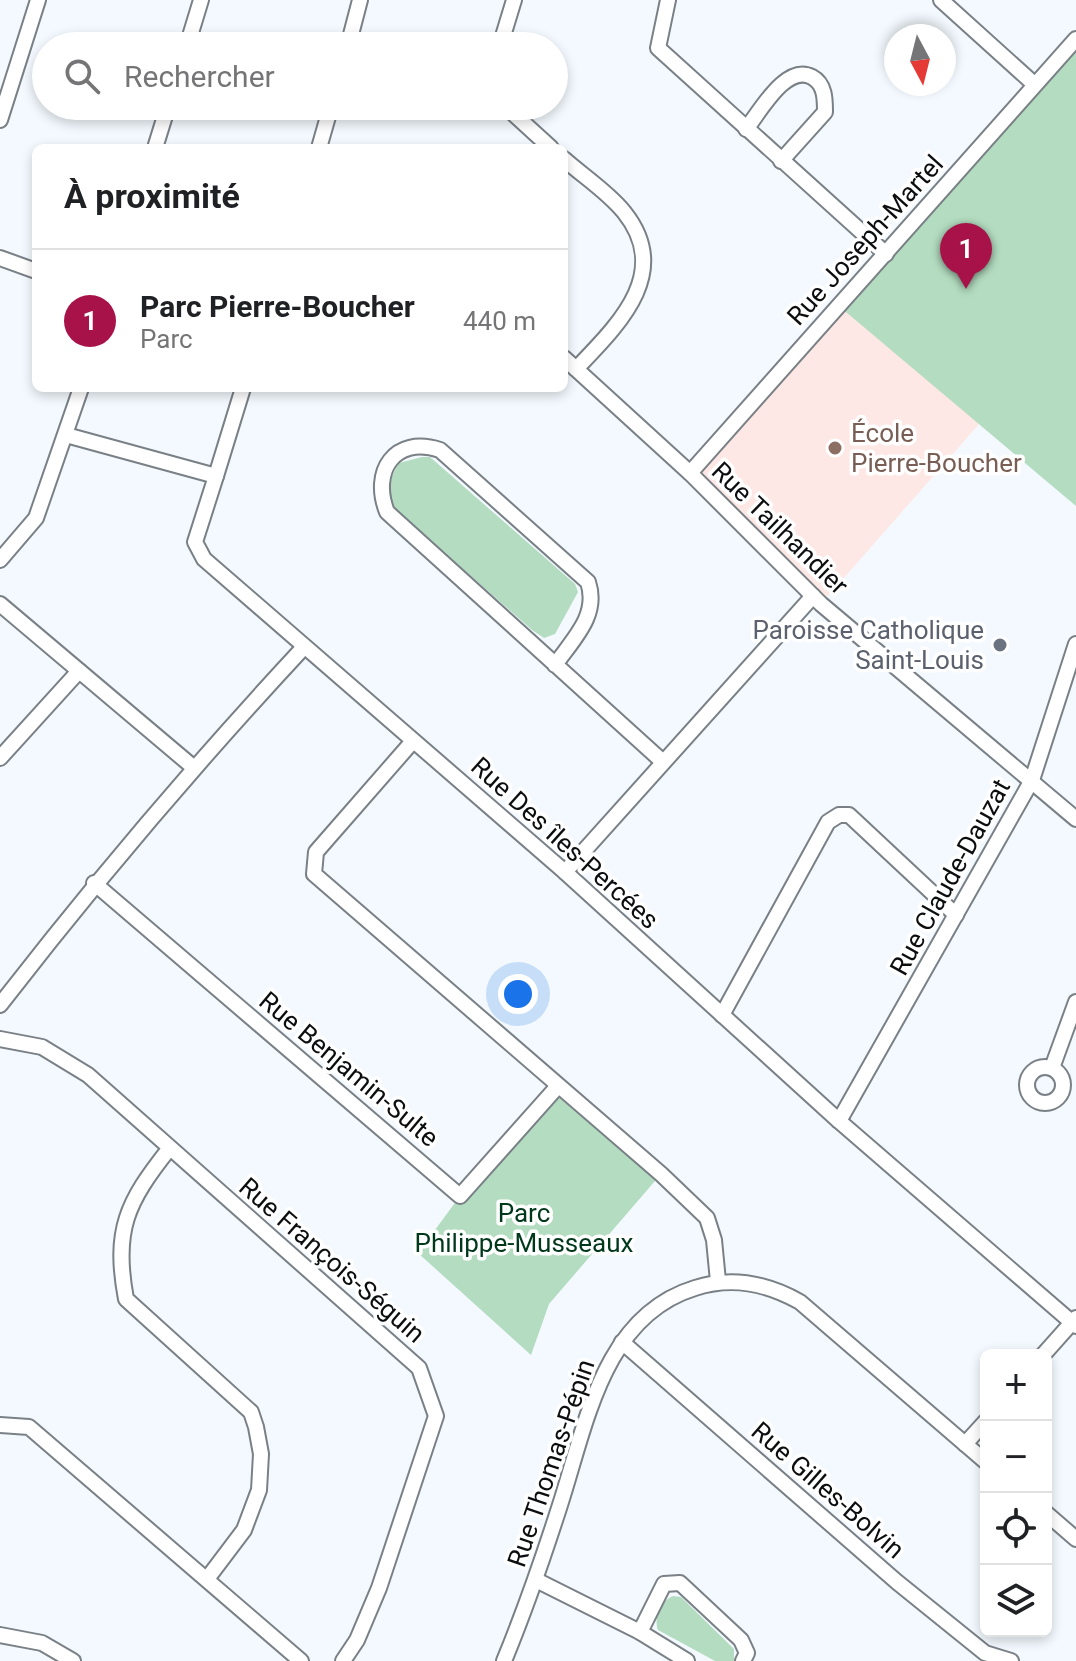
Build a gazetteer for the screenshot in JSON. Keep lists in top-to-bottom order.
{
  "streets": {
    "street": [
      "Rue Joseph-Martel",
      "Rue Tailhandier",
      "Rue Des îles-Percées",
      "Rue Claude-Dauzat",
      "Rue Benjamin-Sulte",
      "Rue François-Séguin",
      "Rue Thomas-Pépin",
      "Rue Gilles-Bolvin"
    ]
  },
  "crossings": [
    ["Rue Joseph-Martel", "Rue Tailhandier"],
    ["Rue Tailhandier", "Rue Claude-Dauzat"],
    ["Rue Des îles-Percées", "Rue Claude-Dauzat"],
    ["Rue Thomas-Pépin", "Rue Gilles-Bolvin"]
  ],
  "parks": ["Parc Philippe-Musseaux"],
  "places": ["École Pierre-Boucher", "Paroisse Catholique Saint-Louis"],
  "north": "bottom",
  "page": {
    "search": "Rechercher",
    "heading": "À proximité",
    "pins": "1",
    "list": [
      {
        "mark": "1",
        "name": "Parc Pierre-Boucher",
        "note": "Parc",
        "value": "440 m"
      }
    ],
    "map_buttons": ["+", "−"]
  }
}
